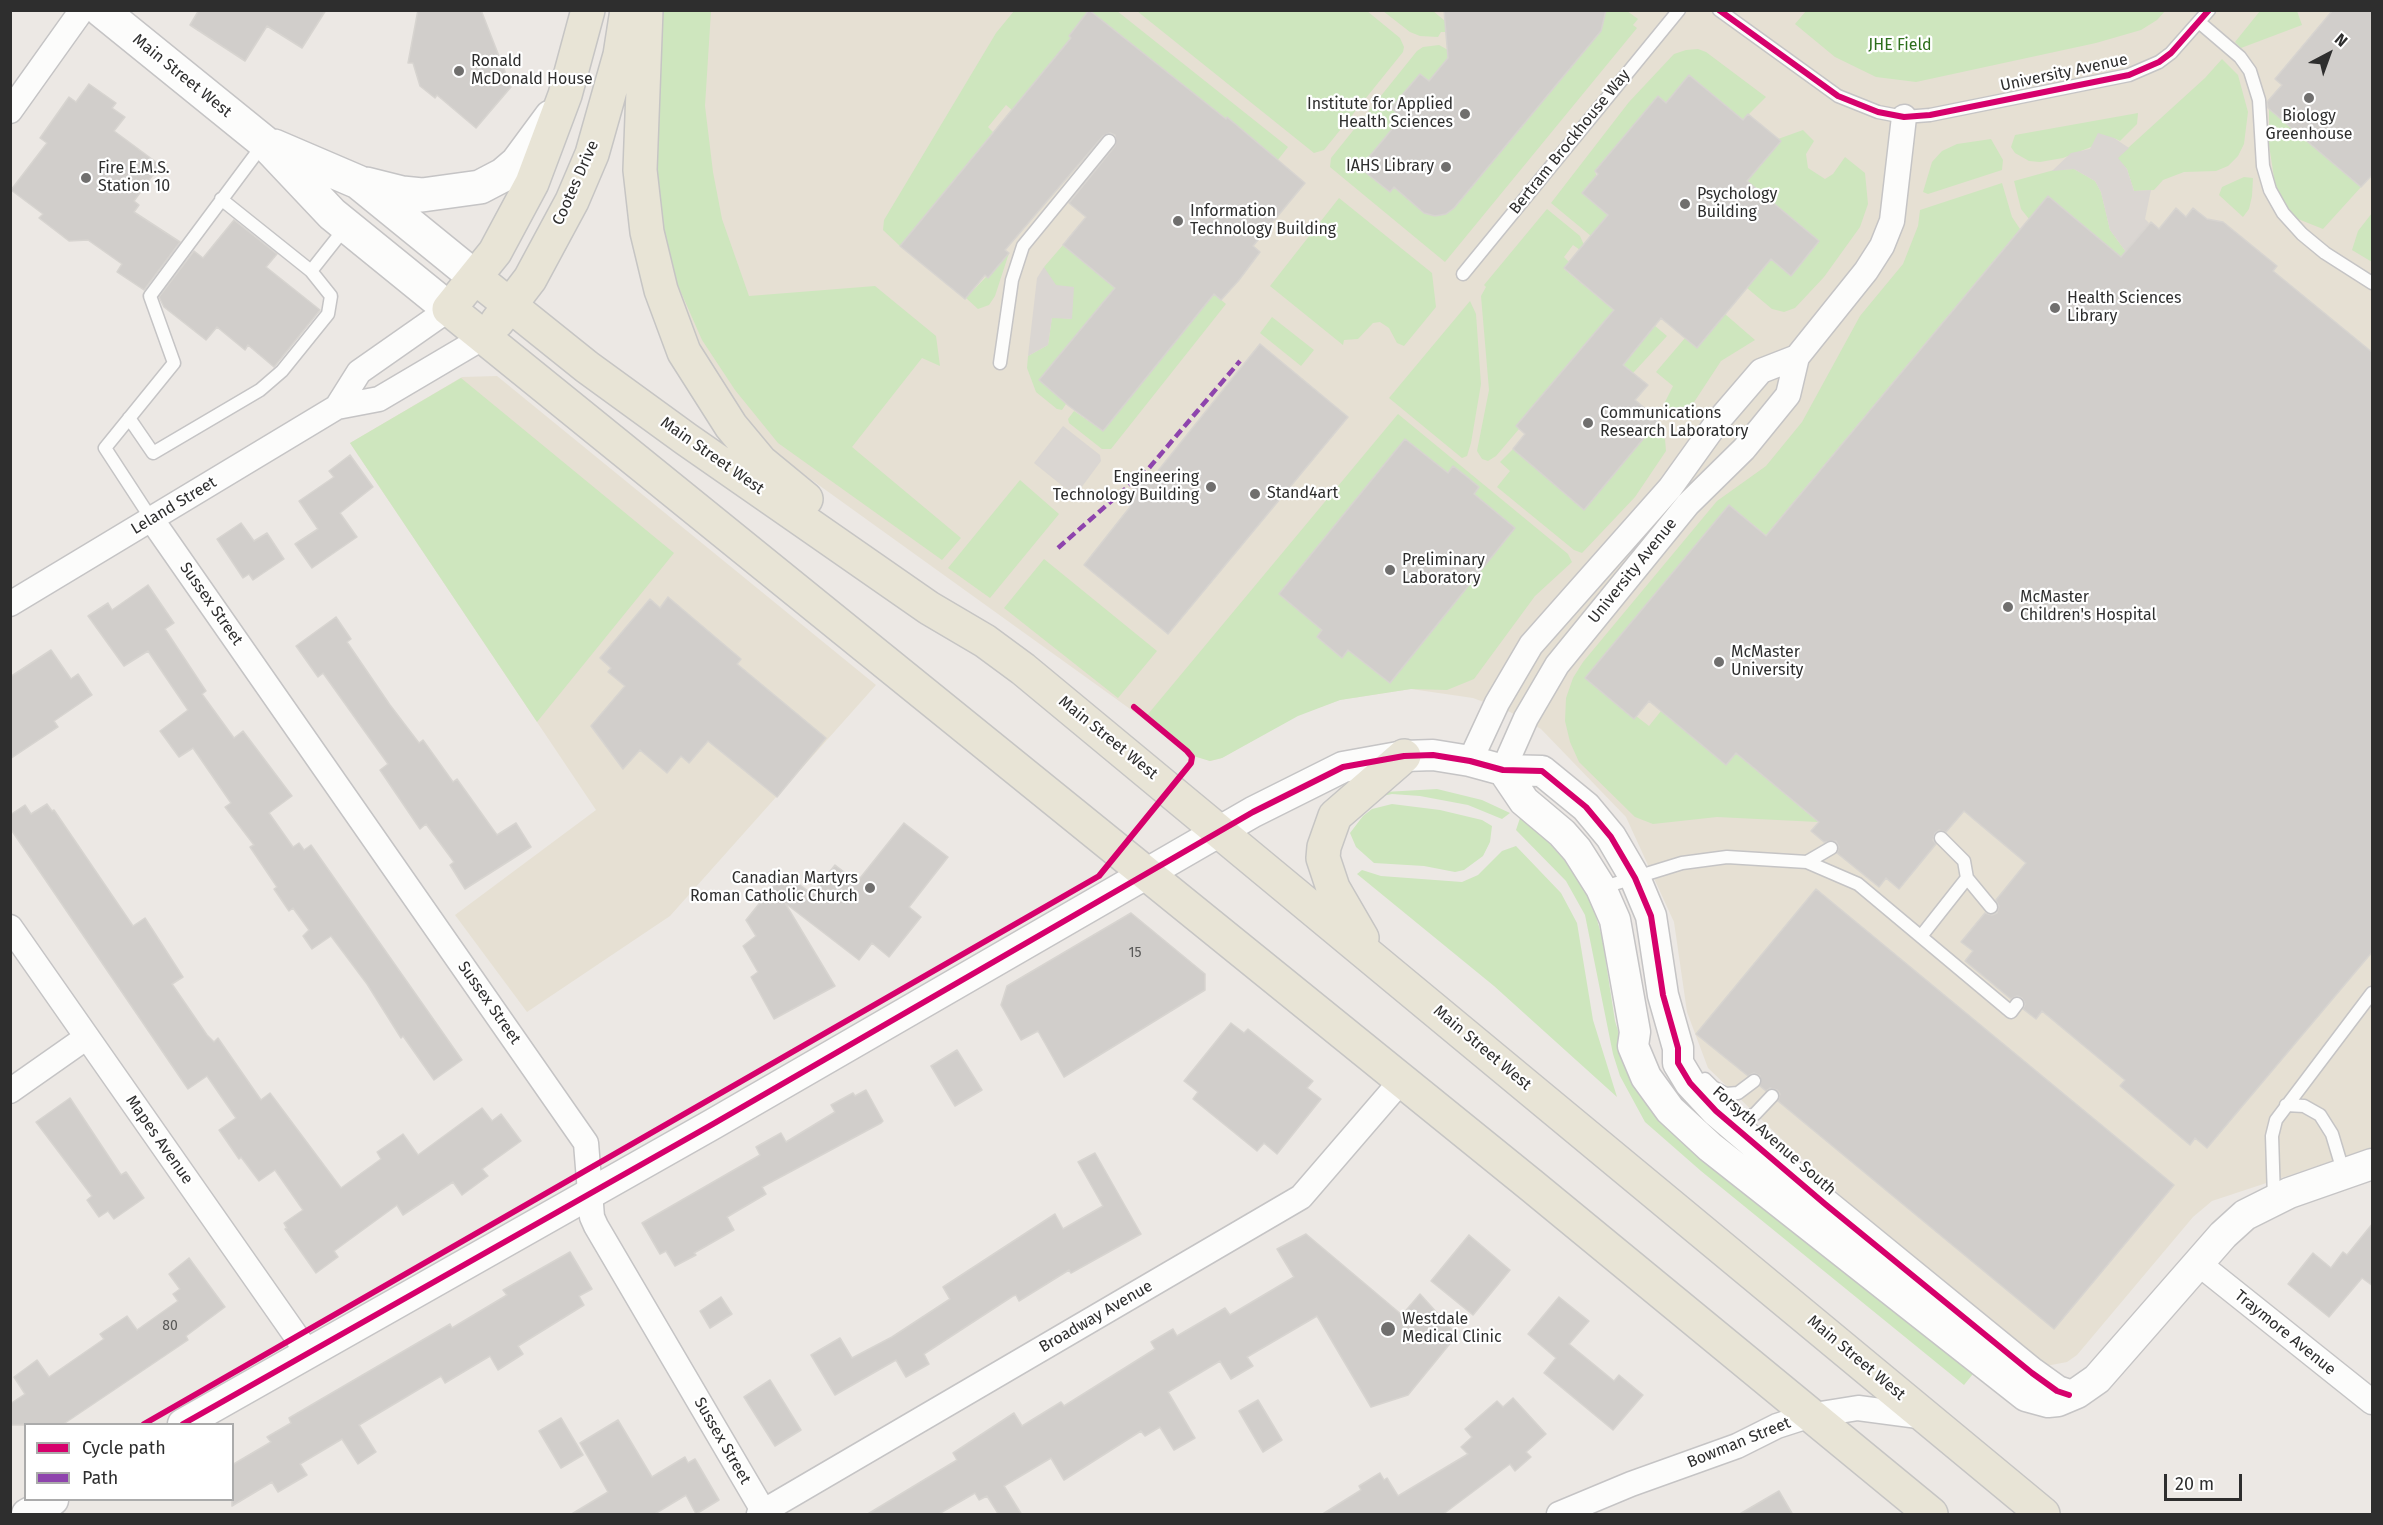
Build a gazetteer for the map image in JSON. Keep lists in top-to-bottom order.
{
  "streets": {
    "main road": ["Main Street West", "Cootes Drive"],
    "street": [
      "University Avenue",
      "Leland Street",
      "Sussex Street",
      "Mapes Avenue",
      "Forsyth Avenue South",
      "Broadway Avenue",
      "Traymore Avenue",
      "Bowman Street"
    ],
    "lane": ["Bertram Brockhouse Way"]
  },
  "crossings": [
    ["University Avenue", "Forsyth Avenue South"],
    ["Main Street West", "Cootes Drive"],
    ["Main Street West", "Leland Street"],
    ["Main Street West", "Broadway Avenue"],
    ["Main Street West", "Bowman Street"],
    ["Cootes Drive", "Leland Street"],
    ["Leland Street", "Sussex Street"],
    ["Sussex Street", "Broadway Avenue"]
  ],
  "parks": ["JHE Field"],
  "places": [
    "Ronald McDonald House",
    "Biology Greenhouse",
    "Institute for Applied Health Sciences",
    "IAHS Library",
    "Fire E.M.S. Station 10",
    "Psychology Building",
    "Information Technology Building",
    "Health Sciences Library",
    "Communications Research Laboratory",
    "Engineering Technology Building",
    "Stand4art",
    "Preliminary Laboratory",
    "McMaster Children's Hospital",
    "McMaster University",
    "Canadian Martyrs Roman Catholic Church",
    "Westdale Medical Clinic"
  ],
  "house_numbers": ["15", "80"],
  "legend": ["Cycle path", "Path"],
  "scale_bar": "20 m",
  "north": "top right"
}
